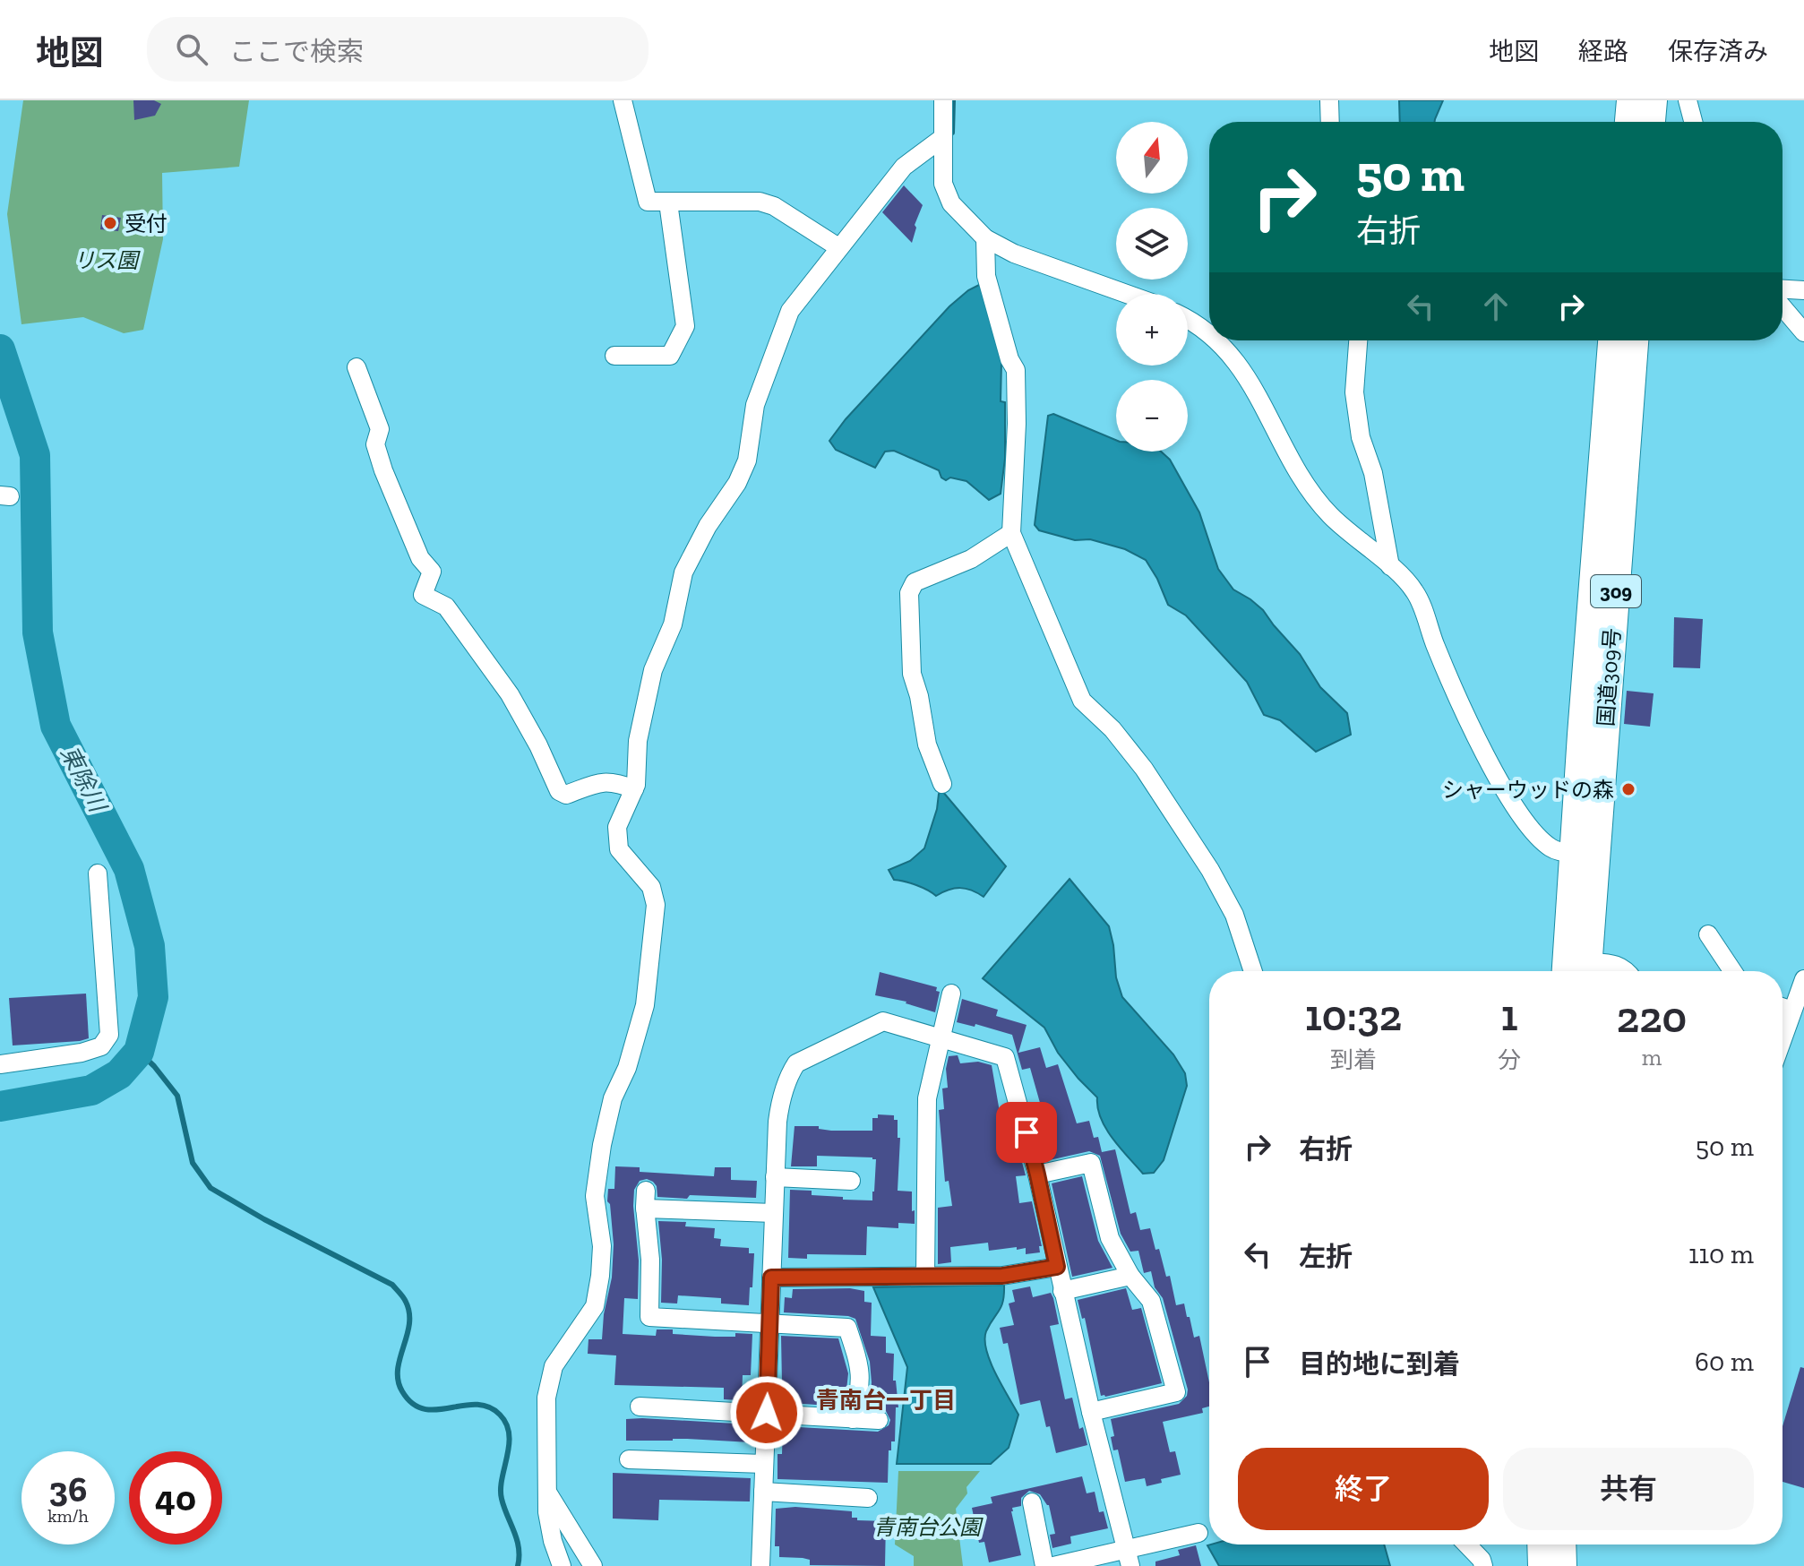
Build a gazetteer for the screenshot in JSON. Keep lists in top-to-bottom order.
{
  "streets": {
    "highway": ["309", "国道309号"]
  },
  "districts": ["青南台一丁目"],
  "water": ["東除川"],
  "parks": ["リス園", "青南台公園"],
  "places": ["受付", "シャーウッドの森"],
  "north": "top",
  "page": {
    "header": "地図",
    "search": "ここで検索",
    "nav": ["地図", "経路", "保存済み"],
    "map_buttons": ["+", "−"],
    "turn": ["50 m", "右折"],
    "eta": [
      "10:32",
      "到着",
      "1",
      "分",
      "220",
      "m"
    ],
    "list": [
      {
        "name": "右折",
        "value": "50 m"
      },
      {
        "name": "左折",
        "value": "110 m"
      },
      {
        "name": "目的地に到着",
        "value": "60 m"
      }
    ],
    "buttons": ["終了", "共有"],
    "speed": "36 km/h",
    "limit": "40"
  }
}
